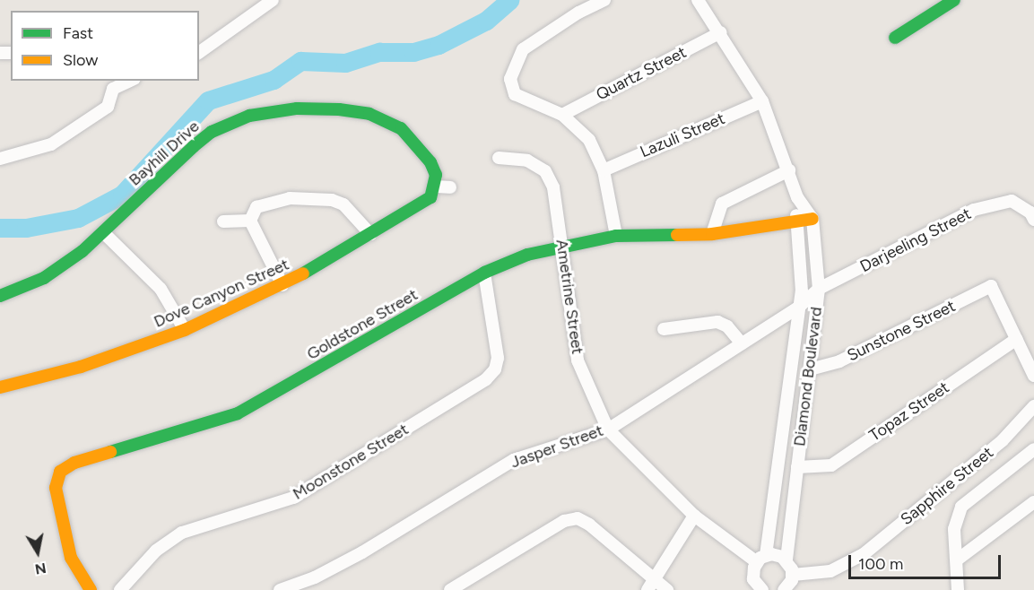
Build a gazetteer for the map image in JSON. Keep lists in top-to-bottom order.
{
  "streets": {
    "street": [
      "Quartz Street",
      "Lazuli Street",
      "Bayhill Drive",
      "Darjeeling Street",
      "Dove Canyon Street",
      "Ametrine Street",
      "Goldstone Street",
      "Sunstone Street",
      "Diamond Boulevard",
      "Topaz Street",
      "Jasper Street",
      "Moonstone Street",
      "Sapphire Street"
    ]
  },
  "crossings": [
    ["Quartz Street", "Diamond Boulevard"],
    ["Lazuli Street", "Diamond Boulevard"],
    ["Bayhill Drive", "Dove Canyon Street"],
    ["Darjeeling Street", "Diamond Boulevard"],
    ["Darjeeling Street", "Jasper Street"],
    ["Ametrine Street", "Goldstone Street"],
    ["Ametrine Street", "Diamond Boulevard"],
    ["Ametrine Street", "Jasper Street"],
    ["Goldstone Street", "Diamond Boulevard"],
    ["Goldstone Street", "Moonstone Street"],
    ["Sunstone Street", "Diamond Boulevard"],
    ["Sunstone Street", "Topaz Street"],
    ["Diamond Boulevard", "Topaz Street"],
    ["Diamond Boulevard", "Jasper Street"]
  ],
  "legend": ["Fast", "Slow"],
  "scale_bar": "100 m",
  "north": "bottom"
}
